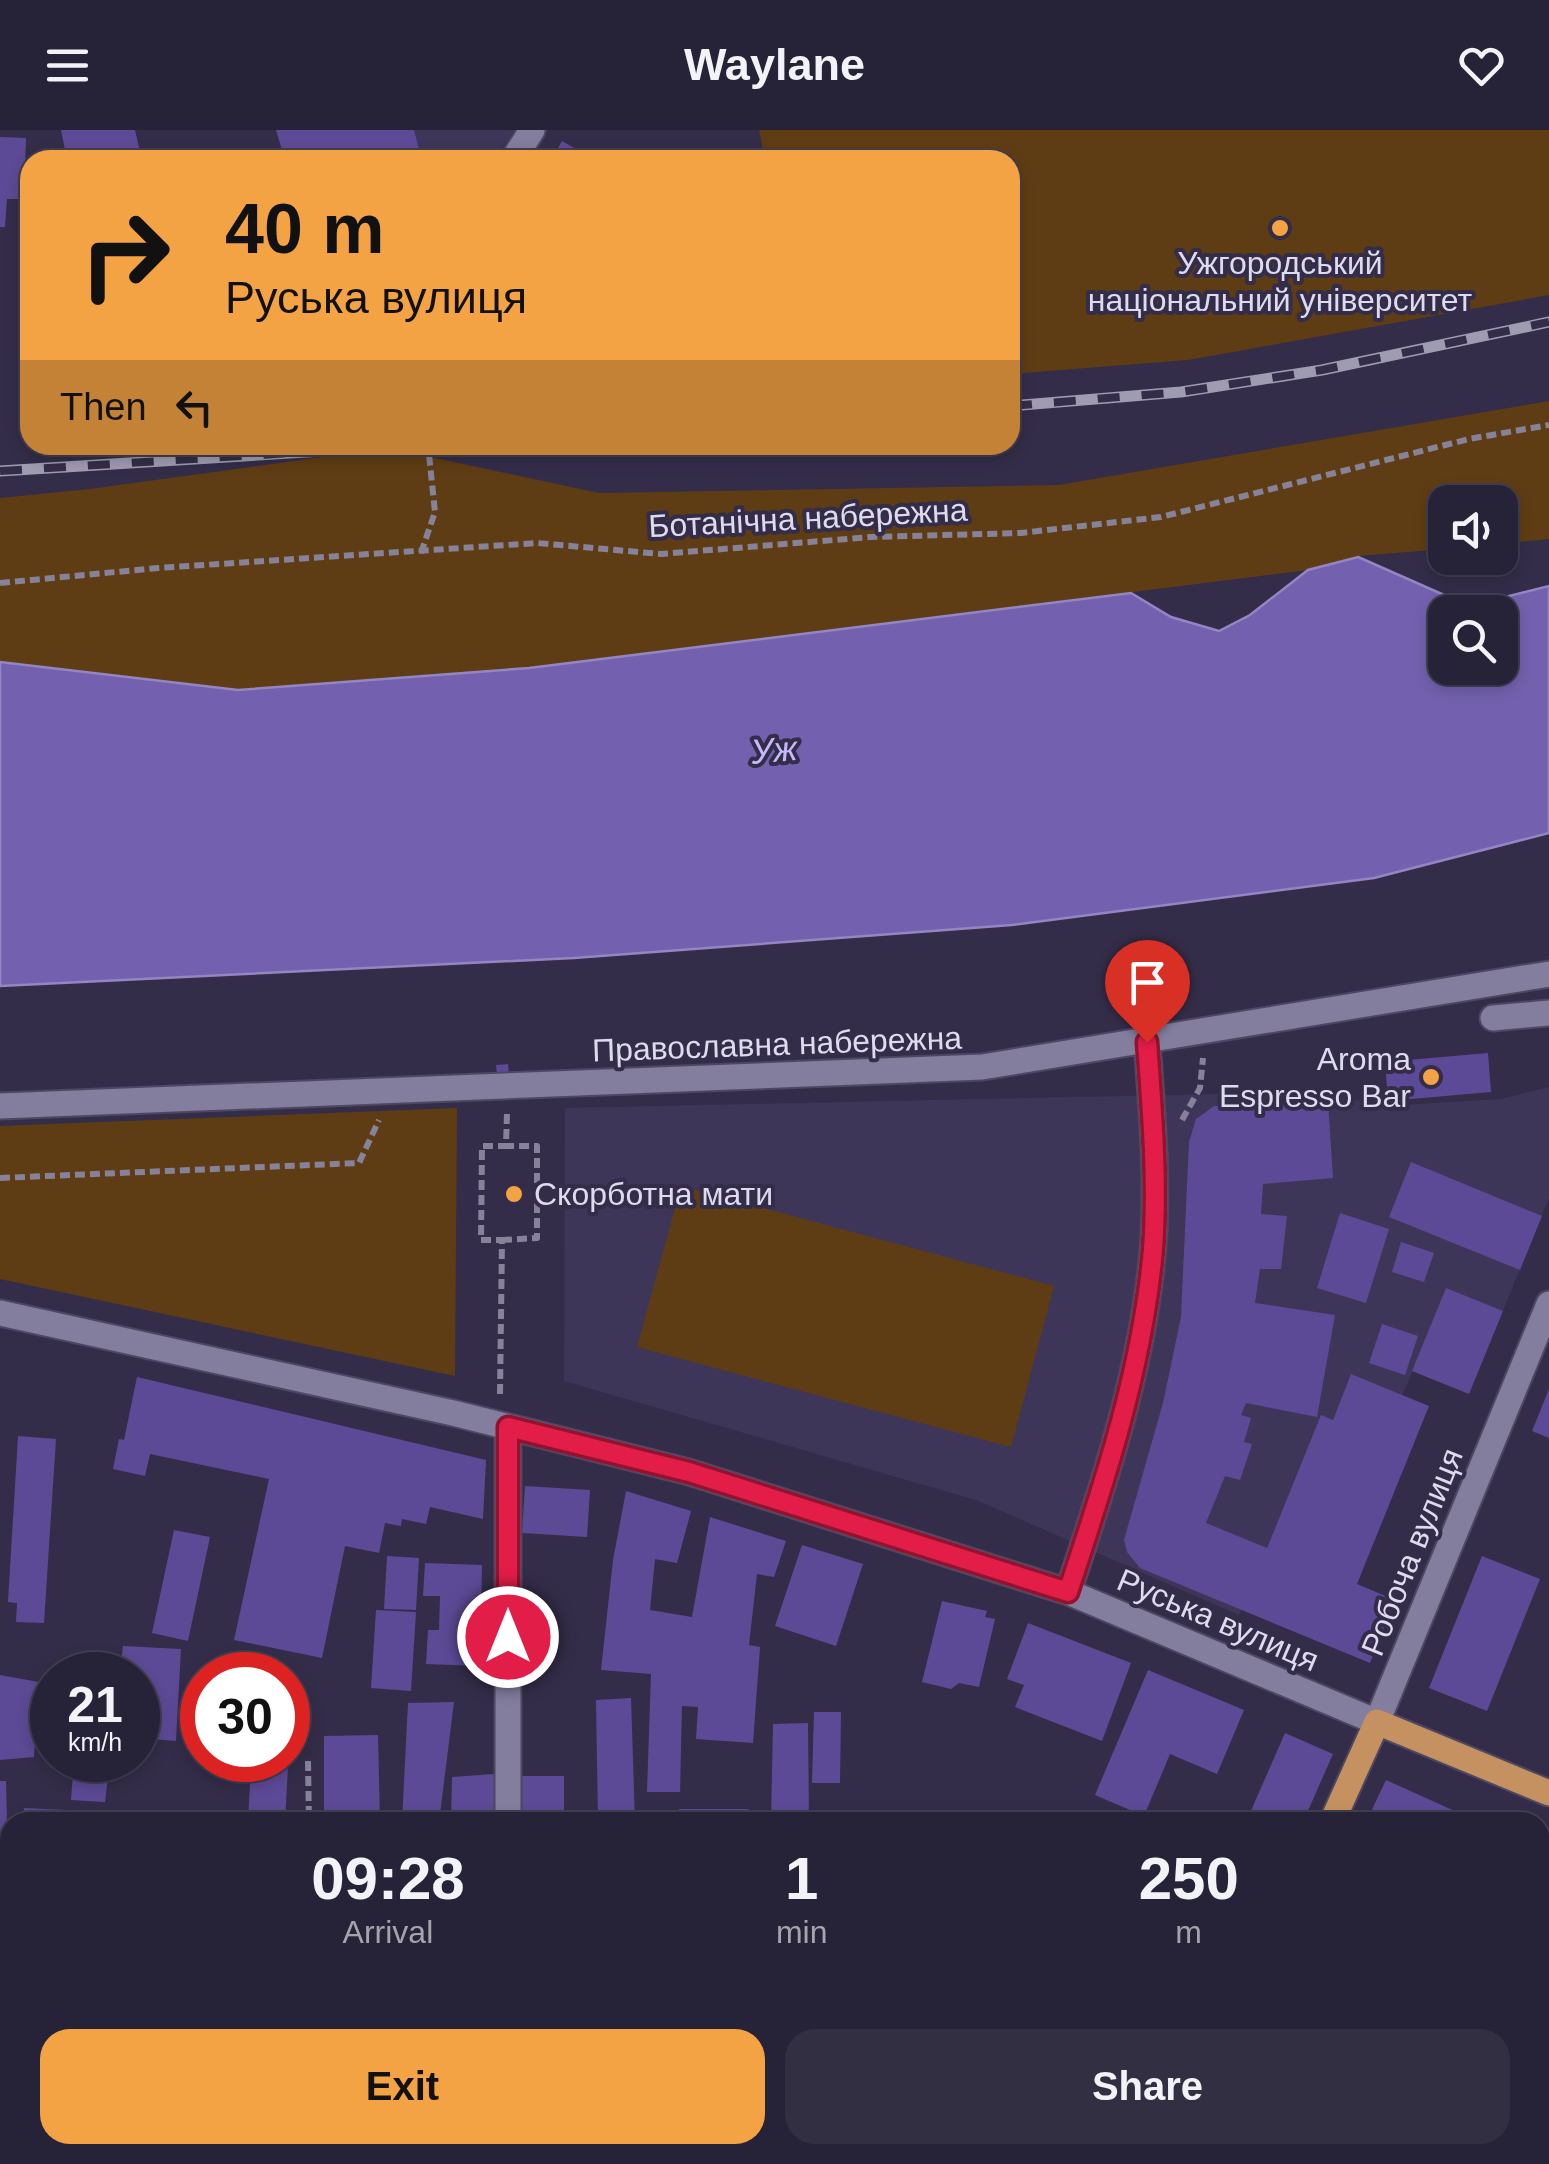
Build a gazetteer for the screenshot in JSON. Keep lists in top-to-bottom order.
{
  "streets": {
    "main road": ["Робоча вулиця", "Руська вулиця"],
    "street": ["Православна набережна"],
    "path": ["Ботанічна набережна"]
  },
  "crossings": [
    ["Робоча вулиця", "Руська вулиця"]
  ],
  "water": ["Уж"],
  "places": ["Ужгородський національний університет", "Aroma Espresso Bar", "Скорботна мати"],
  "page": {
    "header": "Waylane",
    "turn": ["40 m", "Руська вулиця"],
    "then": "Then",
    "speed": "21 km/h",
    "limit": "30",
    "eta": [
      "09:28",
      "Arrival",
      "1",
      "min",
      "250",
      "m"
    ],
    "buttons": ["Exit", "Share"]
  }
}
